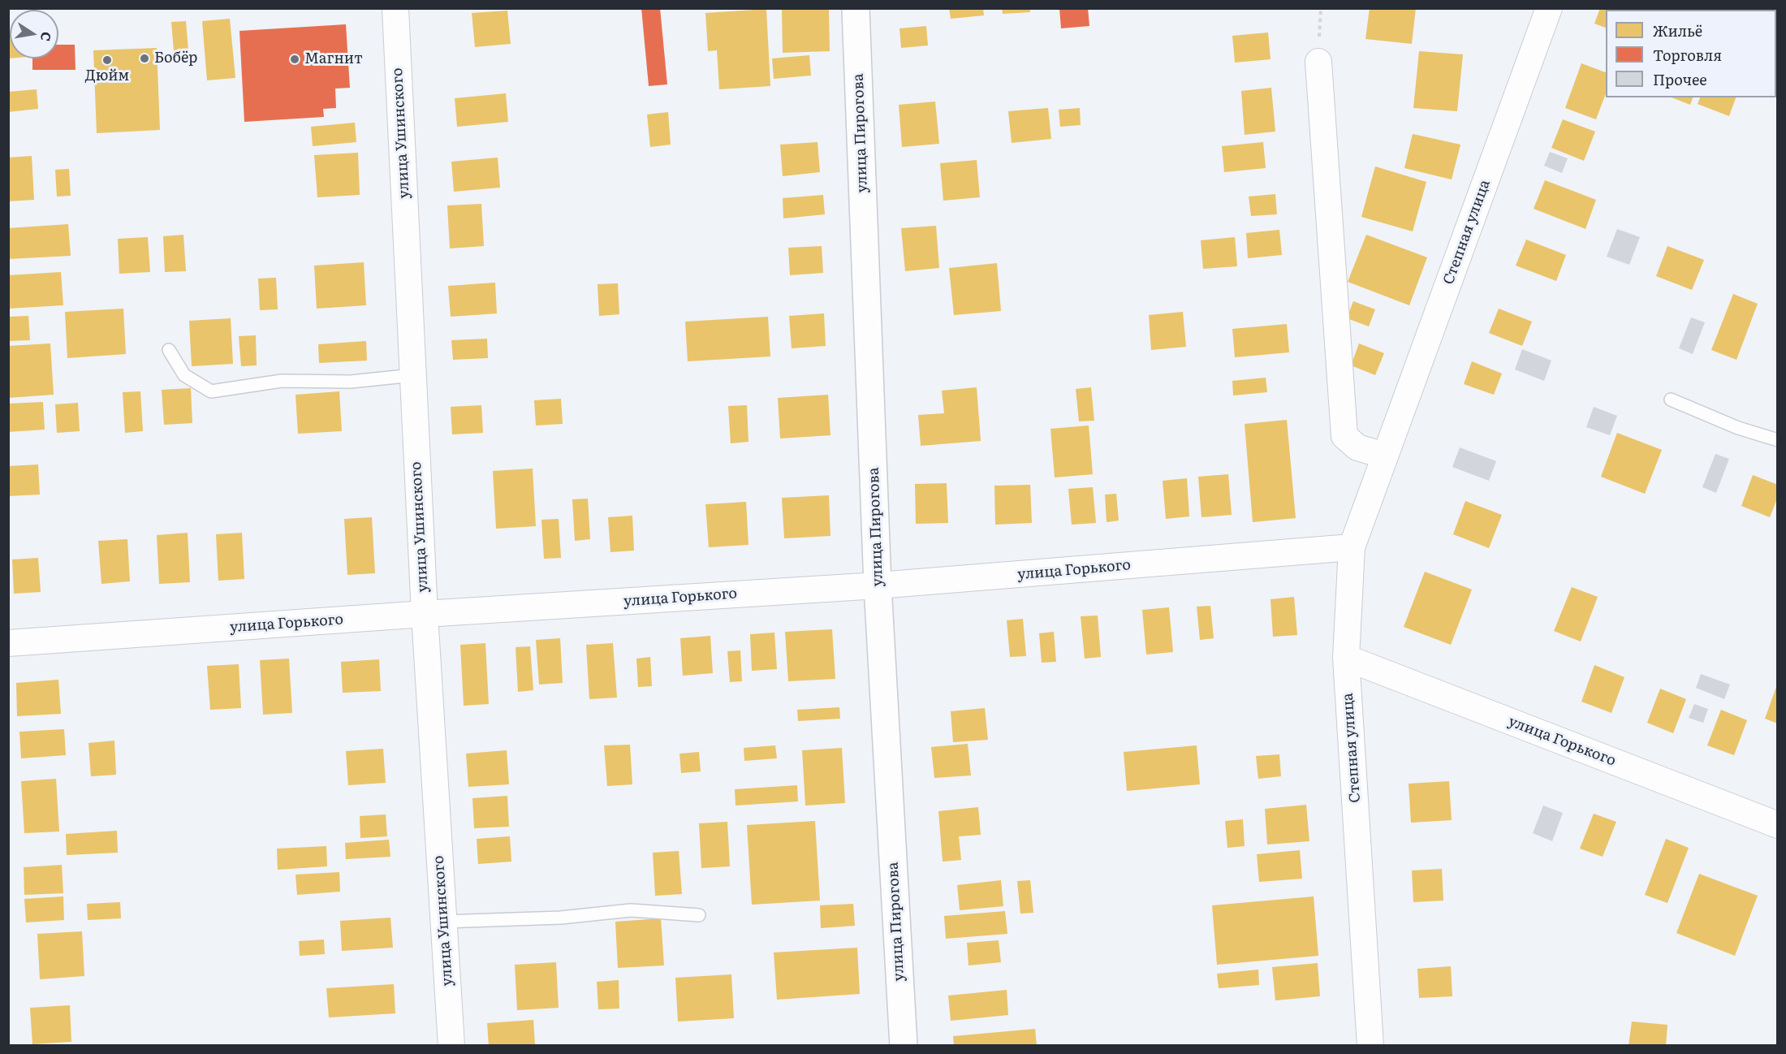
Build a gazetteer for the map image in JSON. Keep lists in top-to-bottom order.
{
  "streets": {
    "street": [
      "улица Ушинского",
      "улица Пирогова",
      "Степная улица",
      "улица Горького"
    ]
  },
  "crossings": [
    ["улица Ушинского", "улица Горького"],
    ["улица Пирогова", "улица Горького"],
    ["Степная улица", "улица Горького"]
  ],
  "places": ["Бобёр", "Магнит", "Дюйм"],
  "legend": ["Жильё", "Торговля", "Прочее"],
  "north": "right"
}
